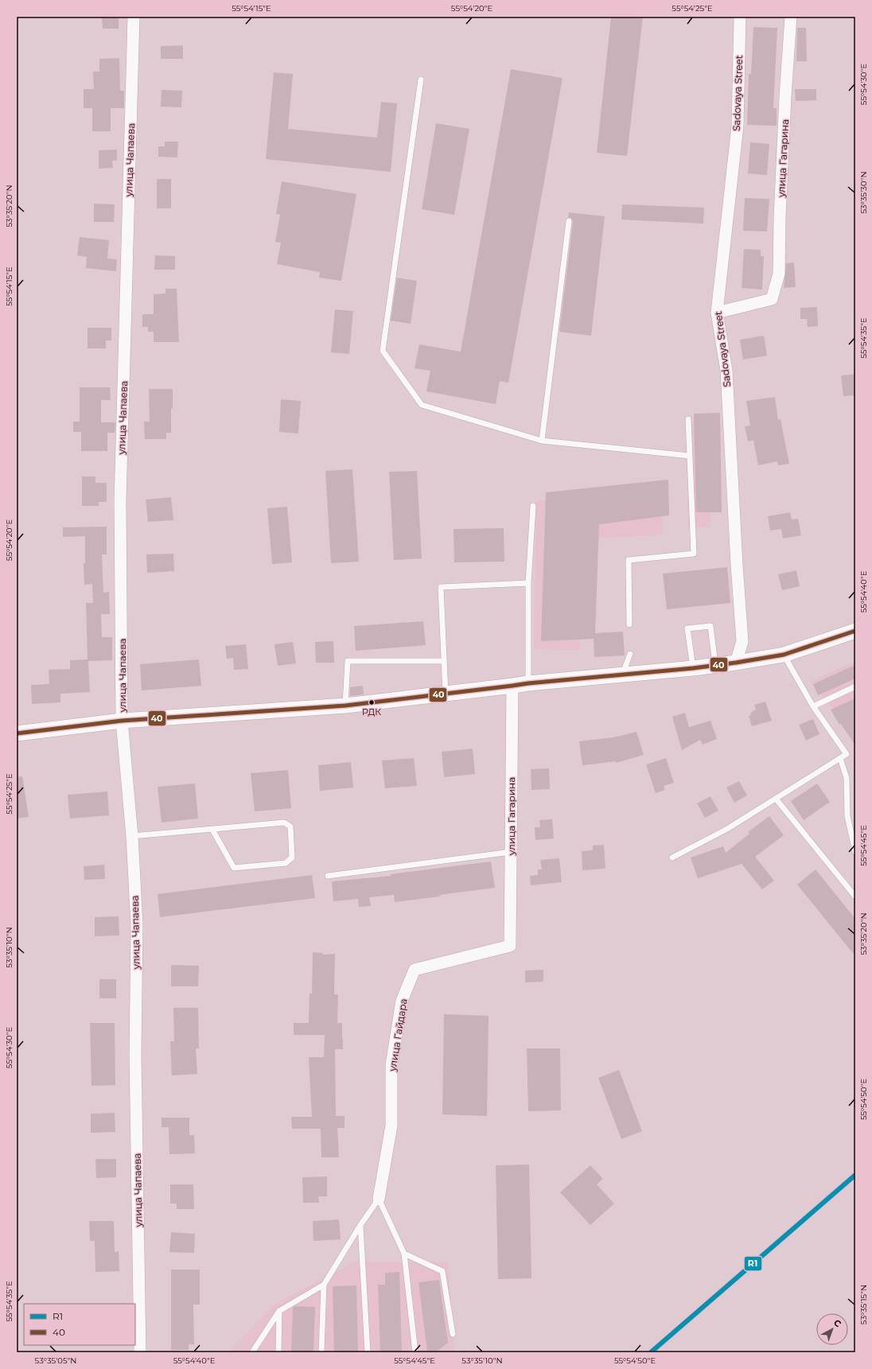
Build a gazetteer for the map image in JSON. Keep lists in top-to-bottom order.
{
  "streets": {
    "street": [
      "Sadovaya Street",
      "улица Гагарина",
      "улица Чапаева",
      "улица Гайдара"
    ]
  },
  "crossings": [
    ["Sadovaya Street", "улица Гагарина"],
    ["улица Гагарина", "улица Гайдара"]
  ],
  "places": ["РДК"],
  "lines": ["transit line 40", "transit line R1"],
  "legend": ["R1", "40"],
  "north": "top right",
  "coordinates": [
    "55°54'15\"E",
    "55°54'20\"E",
    "55°54'25\"E",
    "55°54'30\"E",
    "53°35'30\"N",
    "53°35'20\"N",
    "55°54'35\"E",
    "55°54'40\"E",
    "55°54'45\"E",
    "53°35'10\"N",
    "55°54'50\"E",
    "53°35'15\"N",
    "53°35'05\"N"
  ]
}
